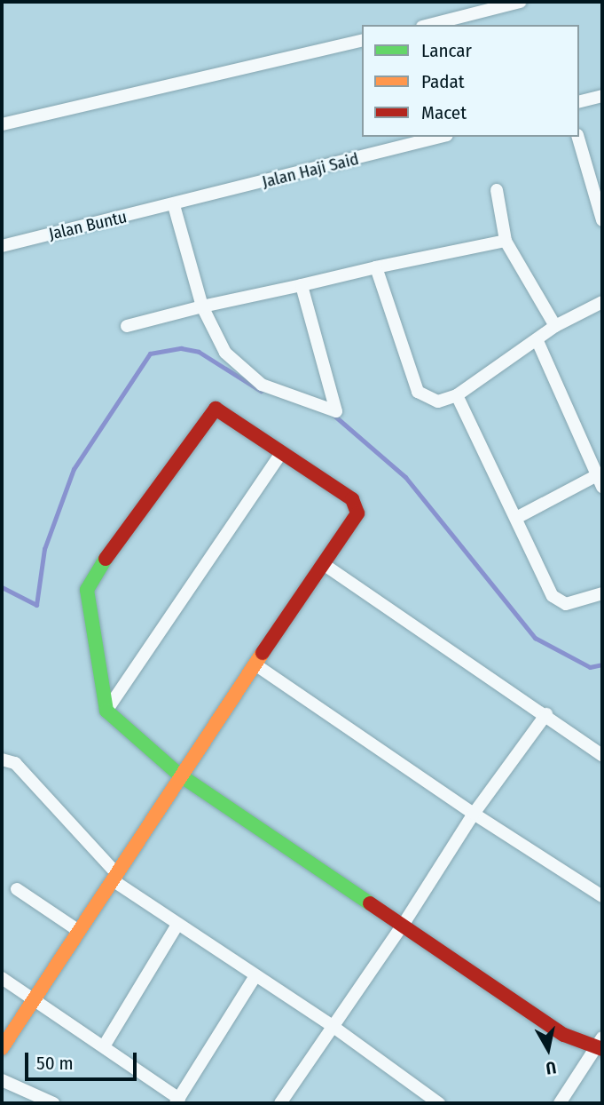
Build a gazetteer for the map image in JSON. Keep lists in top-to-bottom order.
{
  "streets": {
    "street": ["Jalan Haji Said", "Jalan Buntu"]
  },
  "crossings": [
    ["Jalan Haji Said", "Jalan Buntu"]
  ],
  "legend": ["Lancar", "Padat", "Macet"],
  "scale_bar": "50 m",
  "north": "bottom"
}
